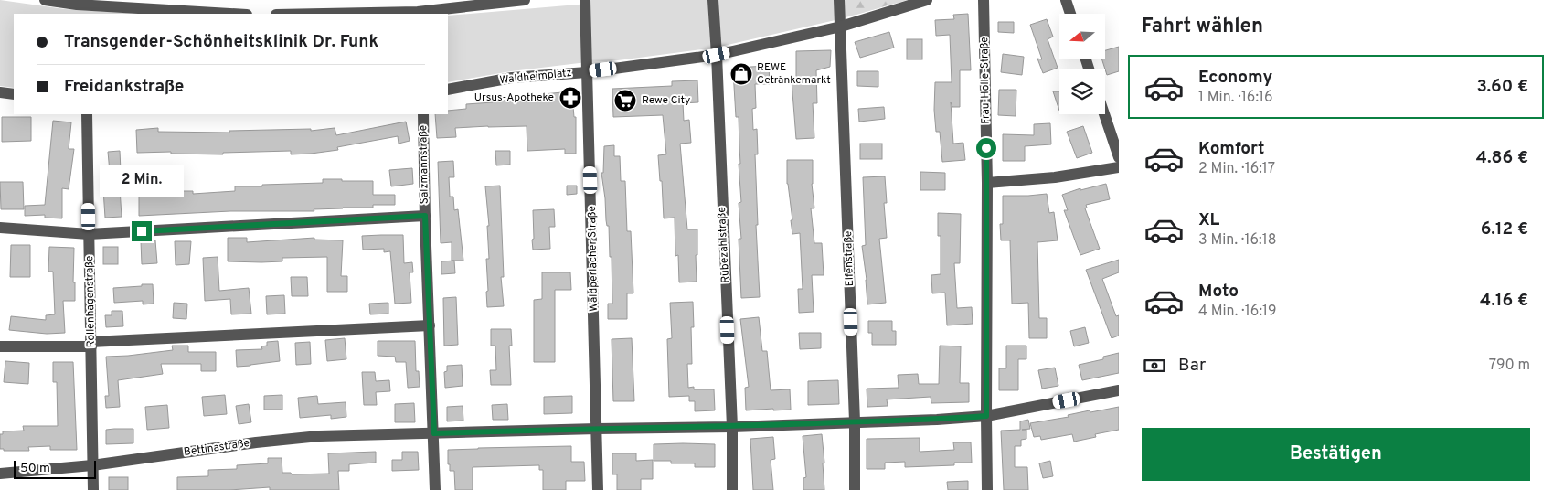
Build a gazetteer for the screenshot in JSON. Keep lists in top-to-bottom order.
{
  "streets": {
    "street": [
      "Waldheimplatz",
      "Frau-Holle-Straße",
      "Salzmannstraße",
      "Rübezahlstraße",
      "Waldperlacher Straße",
      "Elfenstraße",
      "Rollenhagenstraße",
      "Bettinastraße"
    ]
  },
  "crossings": [
    ["Waldheimplatz", "Rübezahlstraße"],
    ["Waldheimplatz", "Waldperlacher Straße"],
    ["Waldheimplatz", "Elfenstraße"],
    ["Frau-Holle-Straße", "Bettinastraße"],
    ["Salzmannstraße", "Bettinastraße"],
    ["Rübezahlstraße", "Bettinastraße"],
    ["Waldperlacher Straße", "Bettinastraße"],
    ["Elfenstraße", "Bettinastraße"],
    ["Rollenhagenstraße", "Bettinastraße"]
  ],
  "places": {
    "shop": ["REWE Getränkemarkt"],
    "pharmacy": ["Ursus-Apotheke"],
    "supermarket": ["Rewe City"]
  },
  "scale_bar": "50 m",
  "north": "left",
  "page": {
    "heading": "Fahrt wählen",
    "banner": ["Transgender-Schönheitsklinik Dr. Funk", "Freidankstraße"],
    "list": [
      {
        "name": "Economy",
        "note": "1 Min. · 16:16",
        "value": "3.60 €"
      },
      {
        "name": "Komfort",
        "note": "2 Min. · 16:17",
        "value": "4.86 €"
      },
      {
        "name": "XL",
        "note": "3 Min. · 16:18",
        "value": "6.12 €"
      },
      {
        "name": "Moto",
        "note": "4 Min. · 16:19",
        "value": "4.16 €"
      }
    ],
    "bubble": "2 Min.",
    "pay": ["Bar", "790 m"],
    "buttons": "Bestätigen",
    "scale": "50 m"
  }
}
